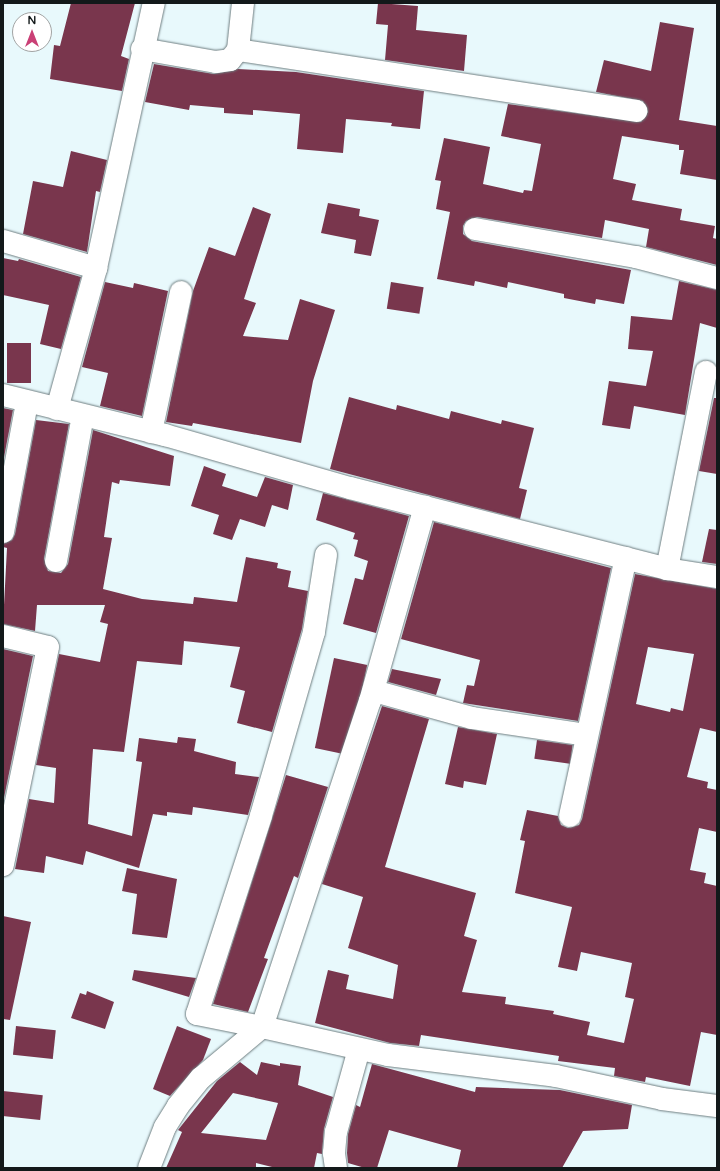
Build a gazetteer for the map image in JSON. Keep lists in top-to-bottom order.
{
  "north": "top"
}
